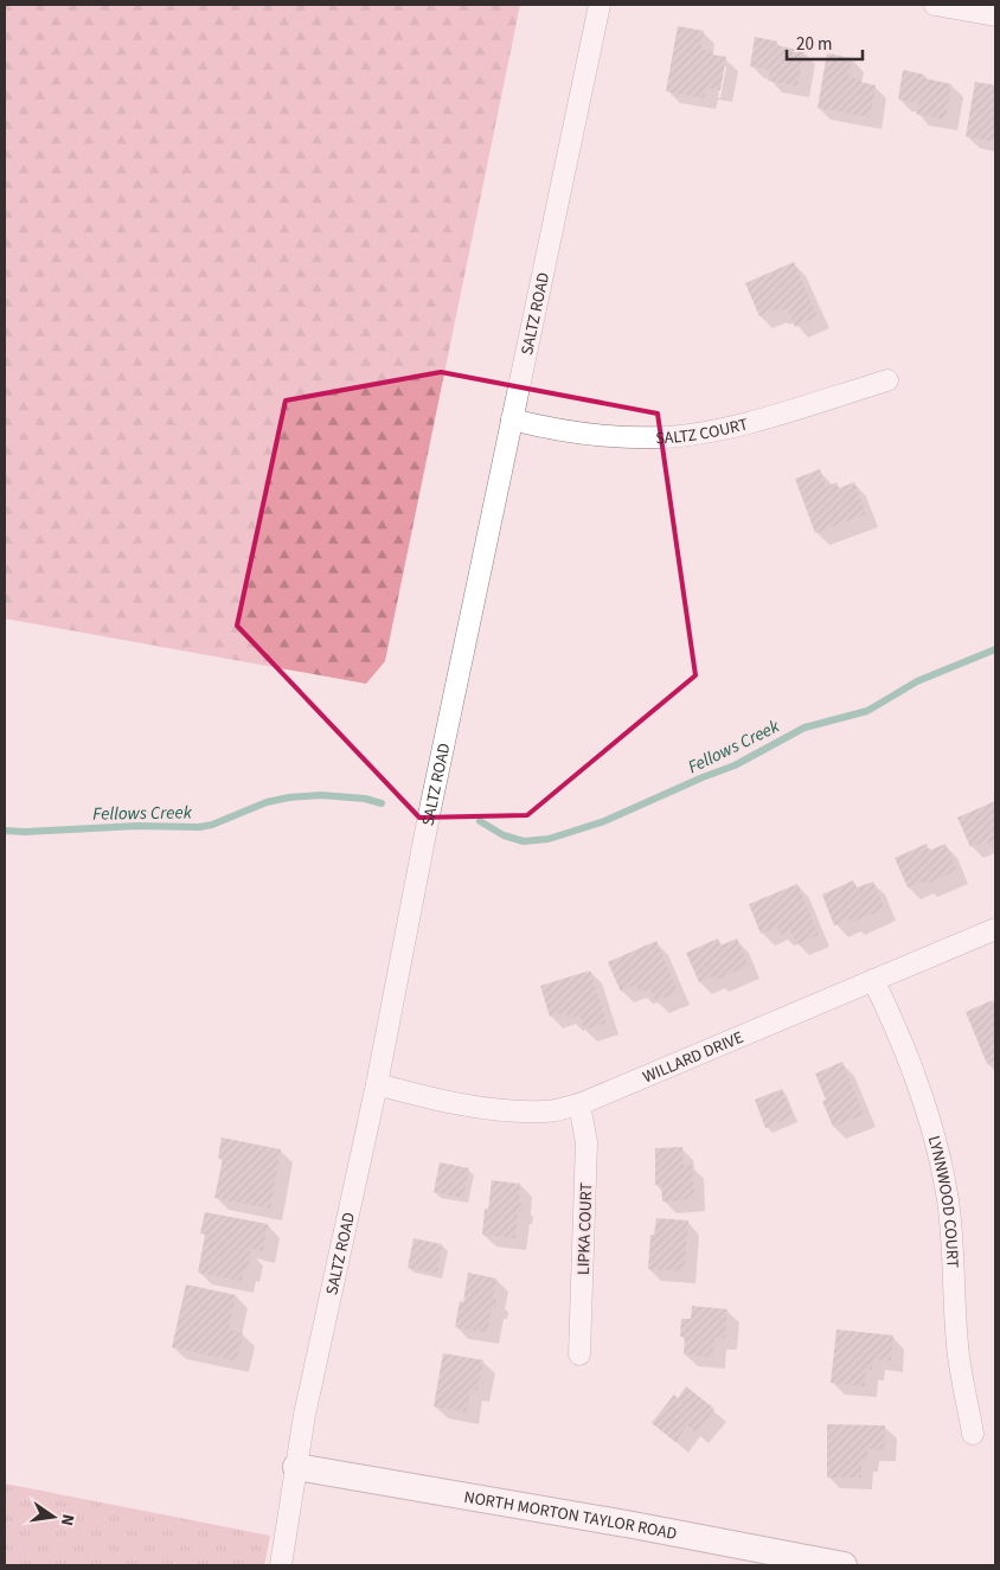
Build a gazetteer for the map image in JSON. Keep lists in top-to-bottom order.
{
  "streets": {
    "street": [
      "SALTZ ROAD",
      "SALTZ COURT",
      "WILLARD DRIVE",
      "LYNNWOOD COURT",
      "LIPKA COURT",
      "NORTH MORTON TAYLOR ROAD"
    ]
  },
  "crossings": [
    ["SALTZ ROAD", "SALTZ COURT"],
    ["SALTZ ROAD", "WILLARD DRIVE"],
    ["SALTZ ROAD", "NORTH MORTON TAYLOR ROAD"],
    ["WILLARD DRIVE", "LYNNWOOD COURT"],
    ["WILLARD DRIVE", "LIPKA COURT"]
  ],
  "water": ["Fellows Creek"],
  "scale_bar": "20 m",
  "north": "right"
}
